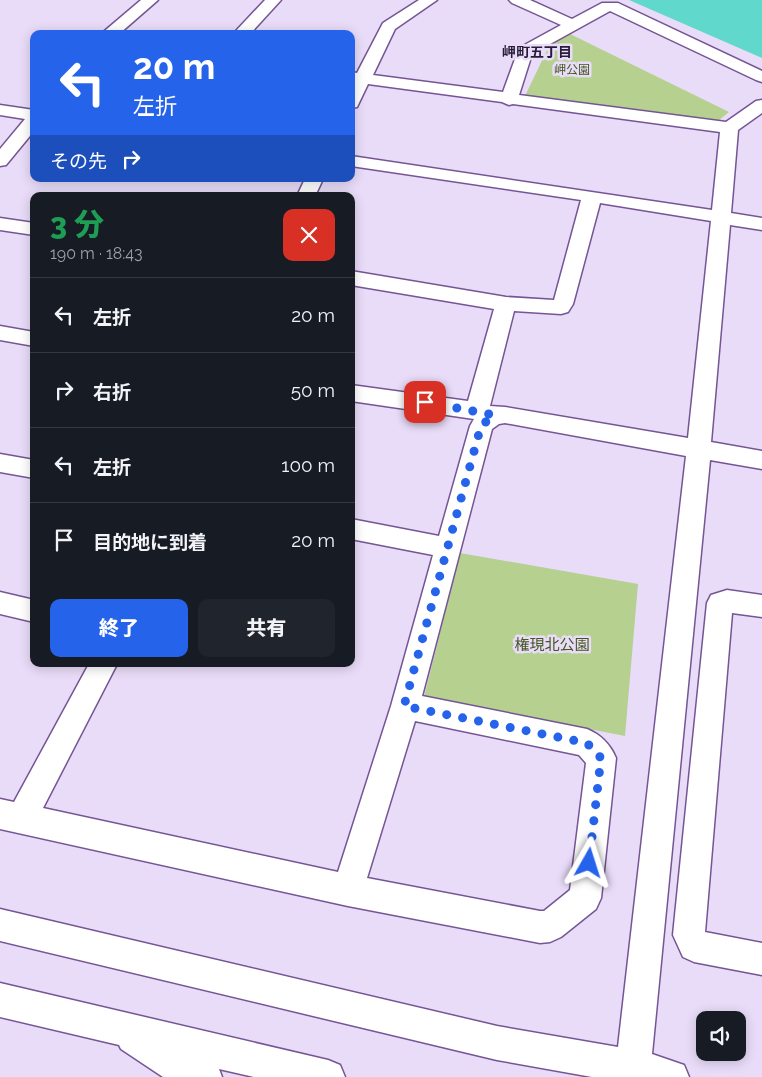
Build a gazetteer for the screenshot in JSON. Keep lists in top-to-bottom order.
{
  "districts": ["岬町五丁目"],
  "parks": ["岬公園", "権現北公園"],
  "page": {
    "turn": ["20 m", "左折"],
    "then": "その先",
    "heading": ["3 分", "190 m · 18:43"],
    "list": [
      {
        "name": "左折",
        "value": "20 m"
      },
      {
        "name": "右折",
        "value": "50 m"
      },
      {
        "name": "左折",
        "value": "100 m"
      },
      {
        "name": "目的地に到着",
        "value": "20 m"
      }
    ],
    "buttons": ["終了", "共有"]
  }
}
